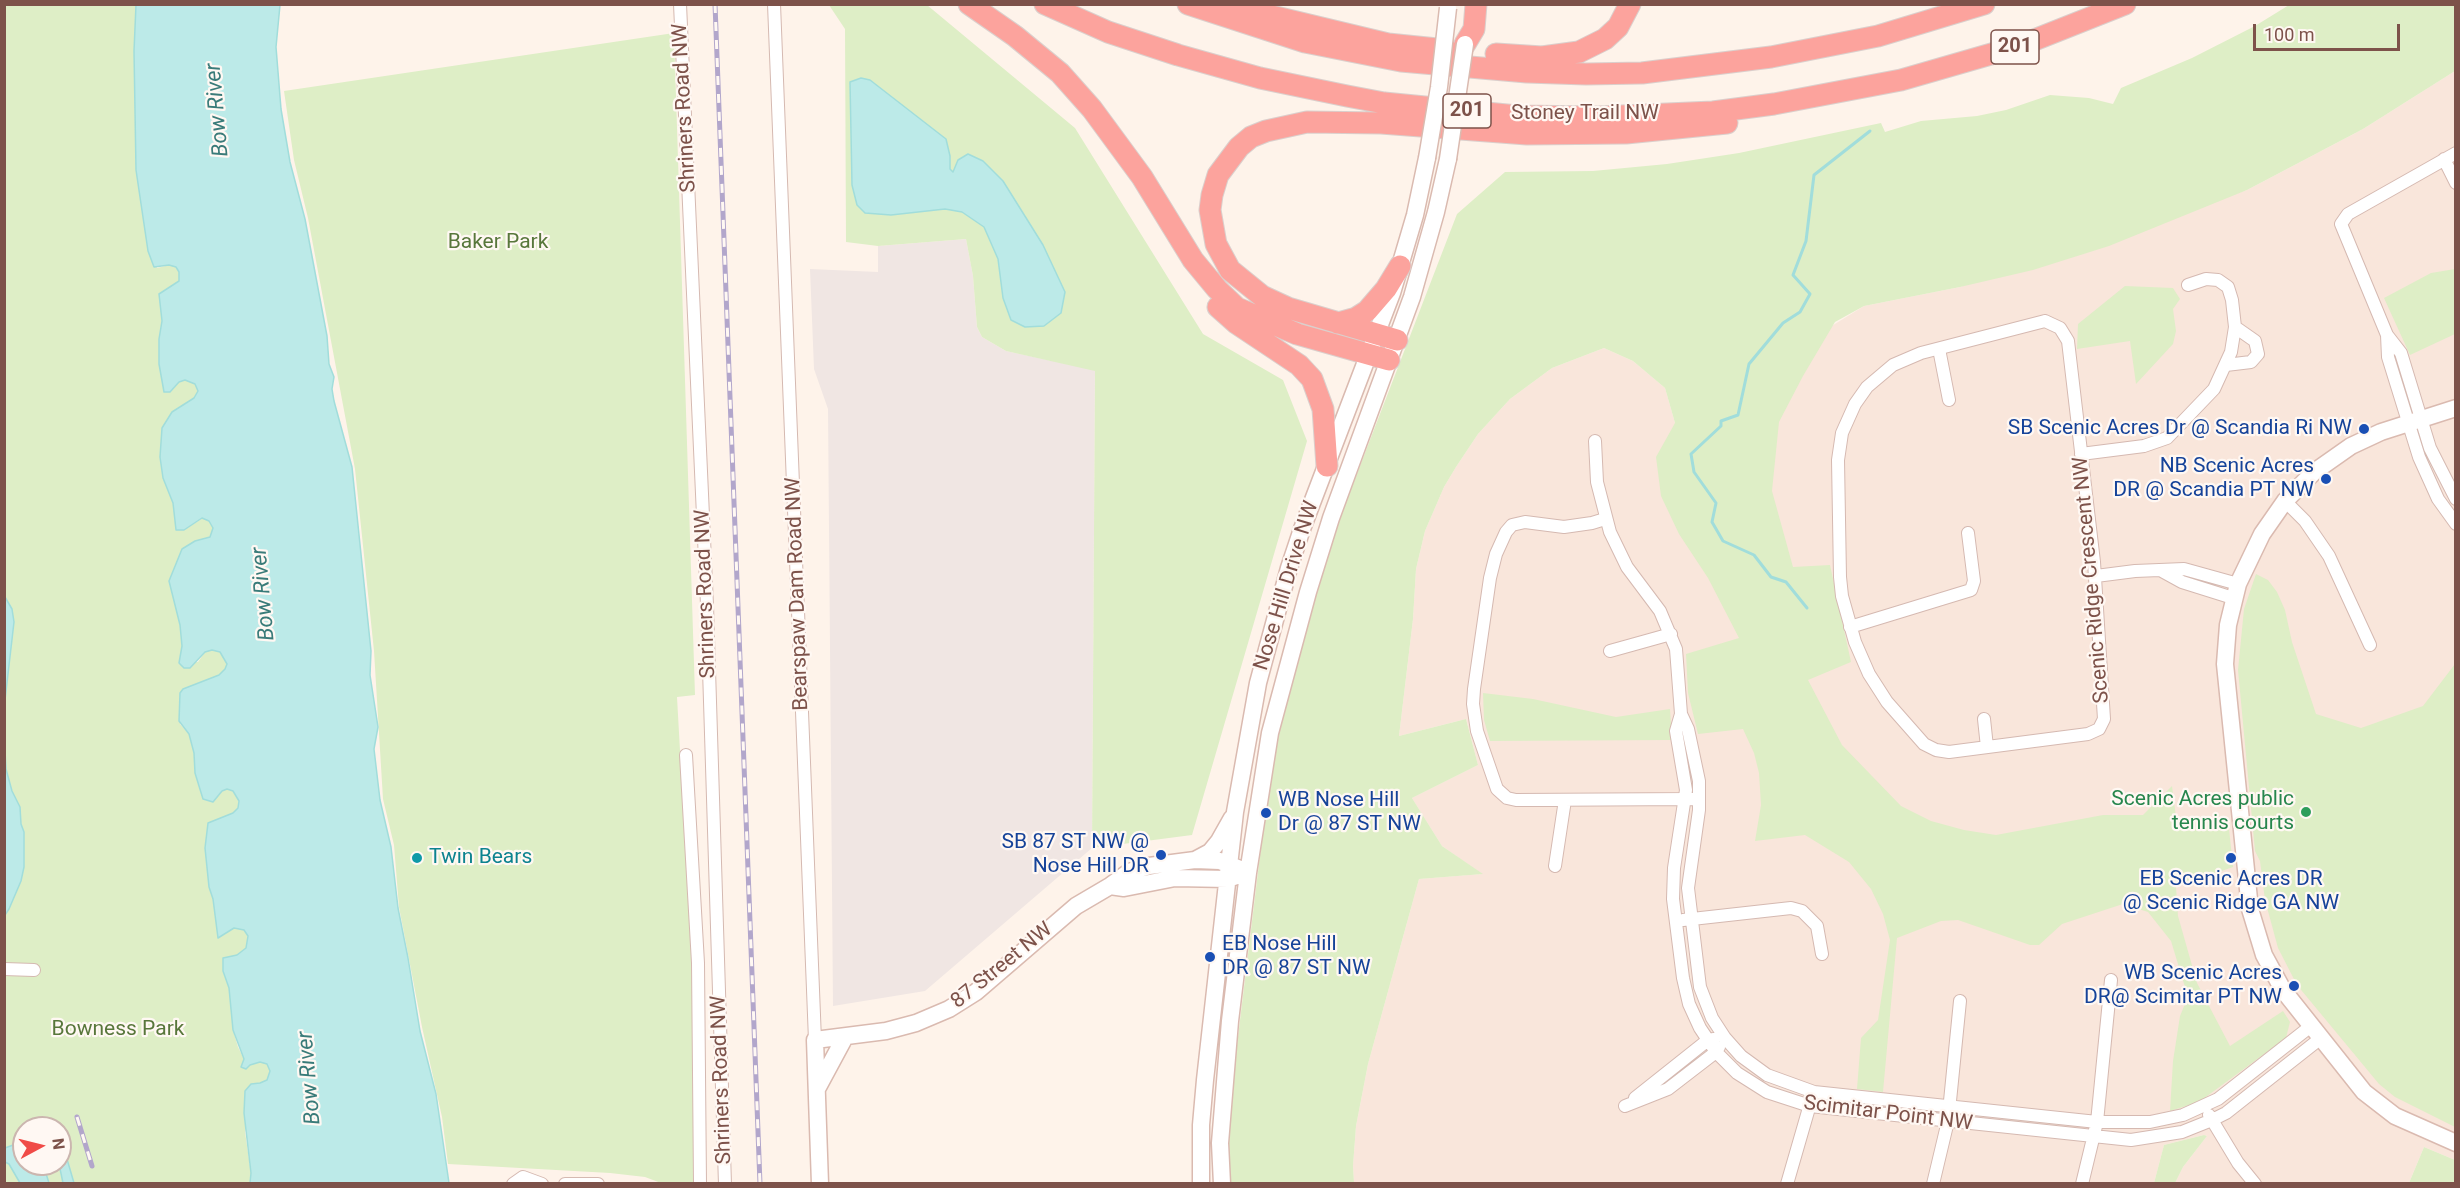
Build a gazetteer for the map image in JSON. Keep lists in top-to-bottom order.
{
  "streets": {
    "highway": ["201", "Stoney Trail NW"],
    "main road": ["Nose Hill Drive NW", "Bearspaw Dam Road NW", "87 Street NW"],
    "street": ["Shriners Road NW", "Scenic Ridge Crescent NW", "Scimitar Point NW"]
  },
  "crossings": [
    ["Nose Hill Drive NW", "87 Street NW"],
    ["Bearspaw Dam Road NW", "87 Street NW"]
  ],
  "water": ["Bow River"],
  "parks": ["Baker Park", "Bowness Park"],
  "places": [
    "SB Scenic Acres Dr @ Scandia Ri NW",
    "NB Scenic Acres DR @ Scandia PT NW",
    "Scenic Acres public tennis courts",
    "WB Nose Hill Dr @ 87 ST NW",
    "SB 87 ST NW @ Nose Hill DR",
    "Twin Bears",
    "EB Scenic Acres DR @ Scenic Ridge GA NW",
    "EB Nose Hill DR @ 87 ST NW",
    "WB Scenic Acres DR@ Scimitar PT NW"
  ],
  "scale_bar": "100 m",
  "north": "right"
}
